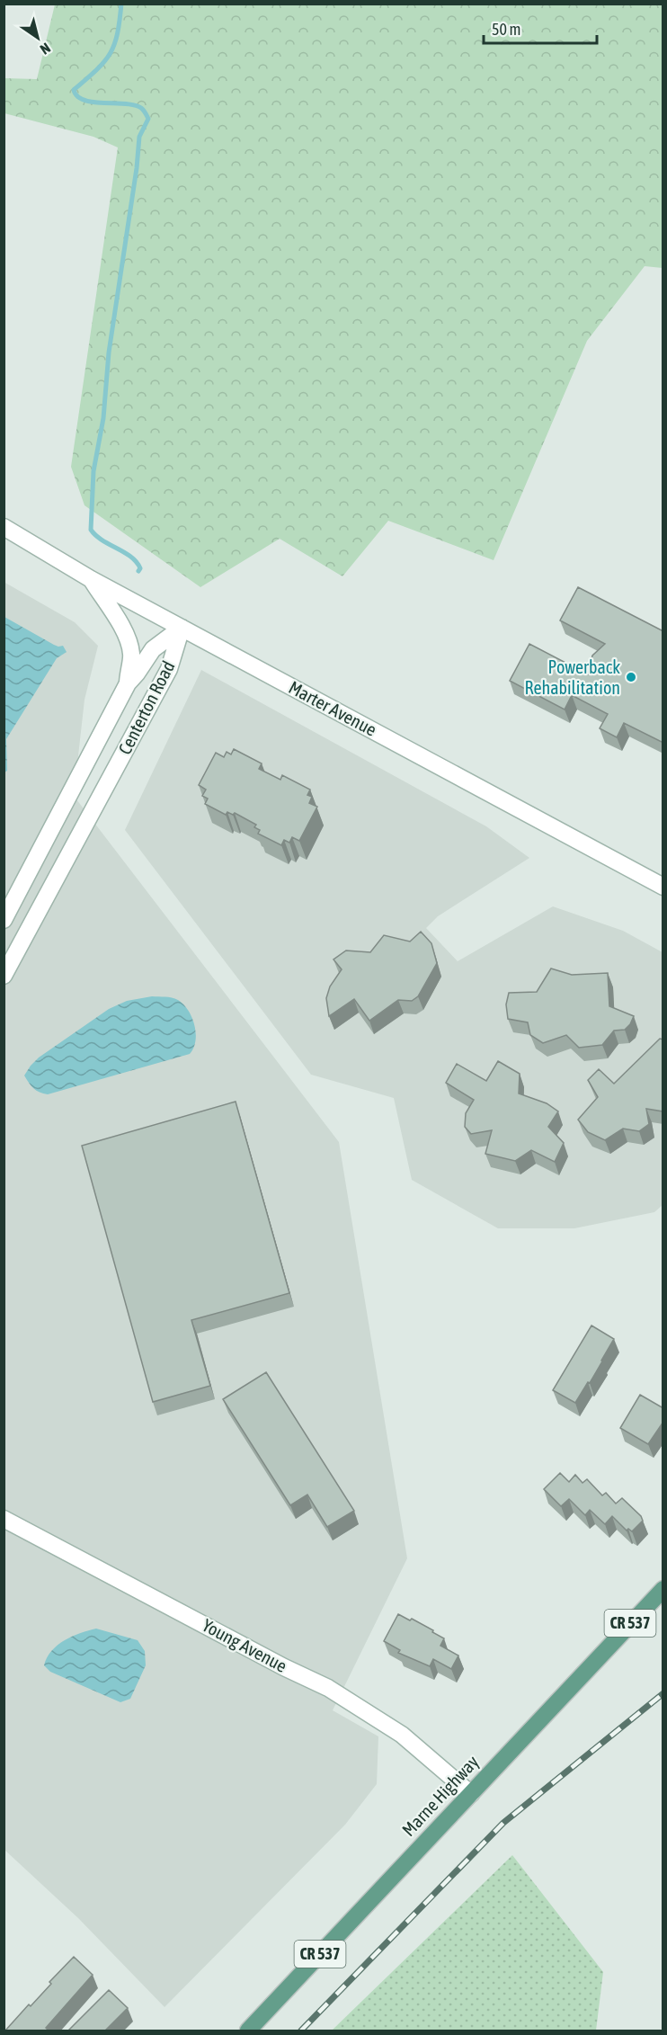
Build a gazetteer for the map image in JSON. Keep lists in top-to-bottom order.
{
  "streets": {
    "main road": [
      "Centerton Road",
      "Marter Avenue",
      "CR 537",
      "Young Avenue",
      "Marne Highway"
    ]
  },
  "crossings": [
    ["Centerton Road", "Marter Avenue"],
    ["Young Avenue", "Marne Highway"]
  ],
  "places": ["Powerback Rehabilitation"],
  "scale_bar": "50 m",
  "north": "bottom right"
}
